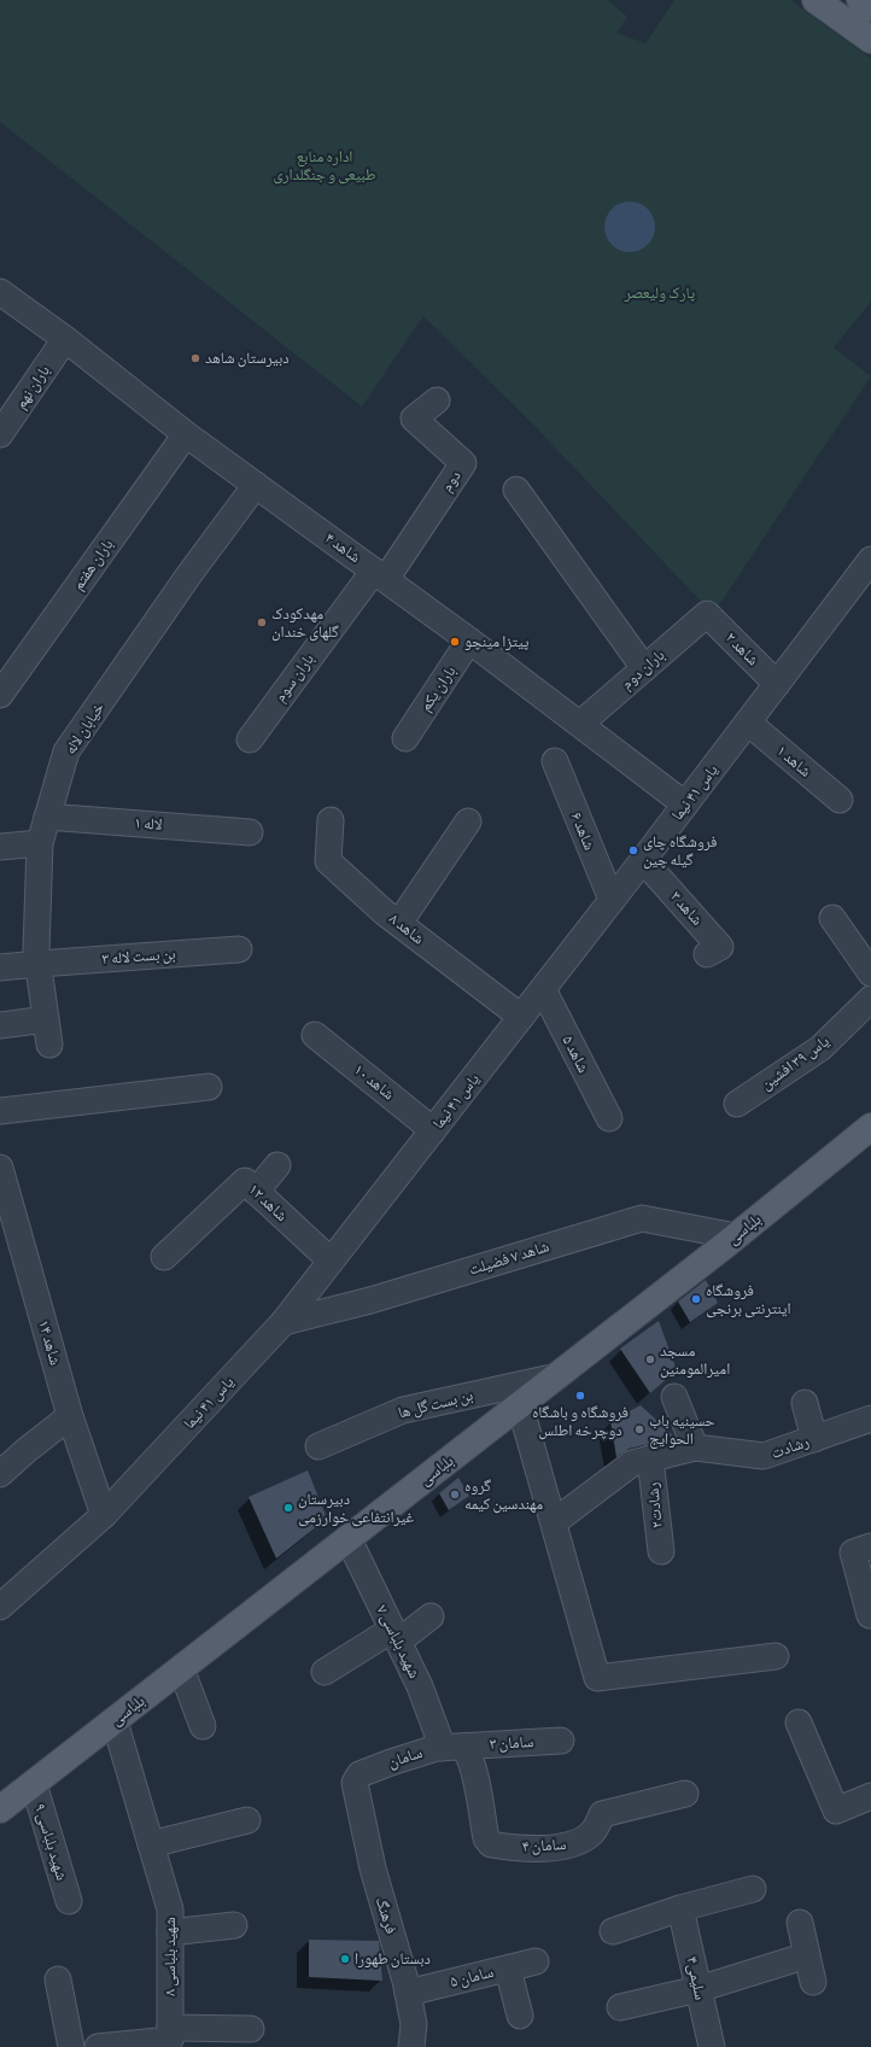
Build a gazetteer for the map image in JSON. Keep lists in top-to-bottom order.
{
  "streets": {
    "main road": ["بلباسی"],
    "street": [
      "باران نهم",
      "دوم",
      "شاهد ۴",
      "باران هفتم",
      "شاهد ۲",
      "باران دوم",
      "باران سوم",
      "باران یکم",
      "خیابان لاله",
      "شاهد ۱",
      "یاس ۴۱ نیما",
      "لاله ۱",
      "شاهد ۶",
      "شاهد ۳",
      "شاهد ۸",
      "بن بست لاله ۳",
      "شاهد ۵",
      "یاس ۳۹ افشین",
      "شاهد ۱۰",
      "شاهد ۱۲",
      "شاهد ۷ فضیلت",
      "شاهد ۱۴",
      "بن بست گل ها",
      "رشادت",
      "رشادت۲",
      "شهید بلباسی ۷",
      "سامان ۳",
      "سامان",
      "شهید بلباسی ۹",
      "سامان ۴",
      "فرهنگ",
      "شهید بلباسی ۸",
      "سامان ۵",
      "سلیمی۴"
    ]
  },
  "crossings": [
    ["باران نهم", "شاهد ۴"],
    ["دوم", "شاهد ۴"],
    ["دوم", "باران سوم"],
    ["شاهد ۴", "باران هفتم"],
    ["شاهد ۴", "باران دوم"],
    ["شاهد ۴", "باران سوم"],
    ["شاهد ۴", "باران یکم"],
    ["شاهد ۴", "خیابان لاله"],
    ["شاهد ۴", "یاس ۴۱ نیما"],
    ["شاهد ۲", "باران دوم"],
    ["شاهد ۲", "یاس ۴۱ نیما"],
    ["خیابان لاله", "لاله ۱"],
    ["خیابان لاله", "بن بست لاله ۳"],
    ["شاهد ۱", "یاس ۴۱ نیما"],
    ["یاس ۴۱ نیما", "شاهد ۶"],
    ["یاس ۴۱ نیما", "شاهد ۳"],
    ["یاس ۴۱ نیما", "شاهد ۸"],
    ["یاس ۴۱ نیما", "شاهد ۵"],
    ["یاس ۴۱ نیما", "شاهد ۱۰"],
    ["یاس ۴۱ نیما", "شاهد ۱۲"],
    ["یاس ۴۱ نیما", "شاهد ۷ فضیلت"],
    ["یاس ۴۱ نیما", "شاهد ۱۴"],
    ["بلباسی", "شاهد ۷ فضیلت"],
    ["بلباسی", "بن بست گل ها"],
    ["بلباسی", "شهید بلباسی ۷"],
    ["بلباسی", "شهید بلباسی ۹"],
    ["بلباسی", "شهید بلباسی ۸"],
    ["رشادت", "رشادت۲"],
    ["شهید بلباسی ۷", "سامان ۳"],
    ["شهید بلباسی ۷", "سامان"],
    ["شهید بلباسی ۷", "سامان ۴"],
    ["سامان ۳", "سامان"],
    ["سامان ۳", "سامان ۴"],
    ["سامان", "سامان ۴"],
    ["سامان", "فرهنگ"],
    ["فرهنگ", "سامان ۵"]
  ],
  "parks": ["اداره منابع طبیعی و جنگلداری", "پارک ولیعصر"],
  "places": [
    "دبیرستان شاهد",
    "مهدکودک گلهای خندان",
    "پیتزا مینچو",
    "فروشگاه چای گیله‌ چین",
    "فروشگاه اینترنتی برنجی",
    "مسجد امیرالمومنین",
    "فروشگاه و باشگاه دوچرخه اطلس",
    "حسینیه باب الحوایج",
    "گروه مهندسین کیمه",
    "دبیرستان غیرانتفاعی خوارزمی",
    "دبستان طهورا"
  ]
}
